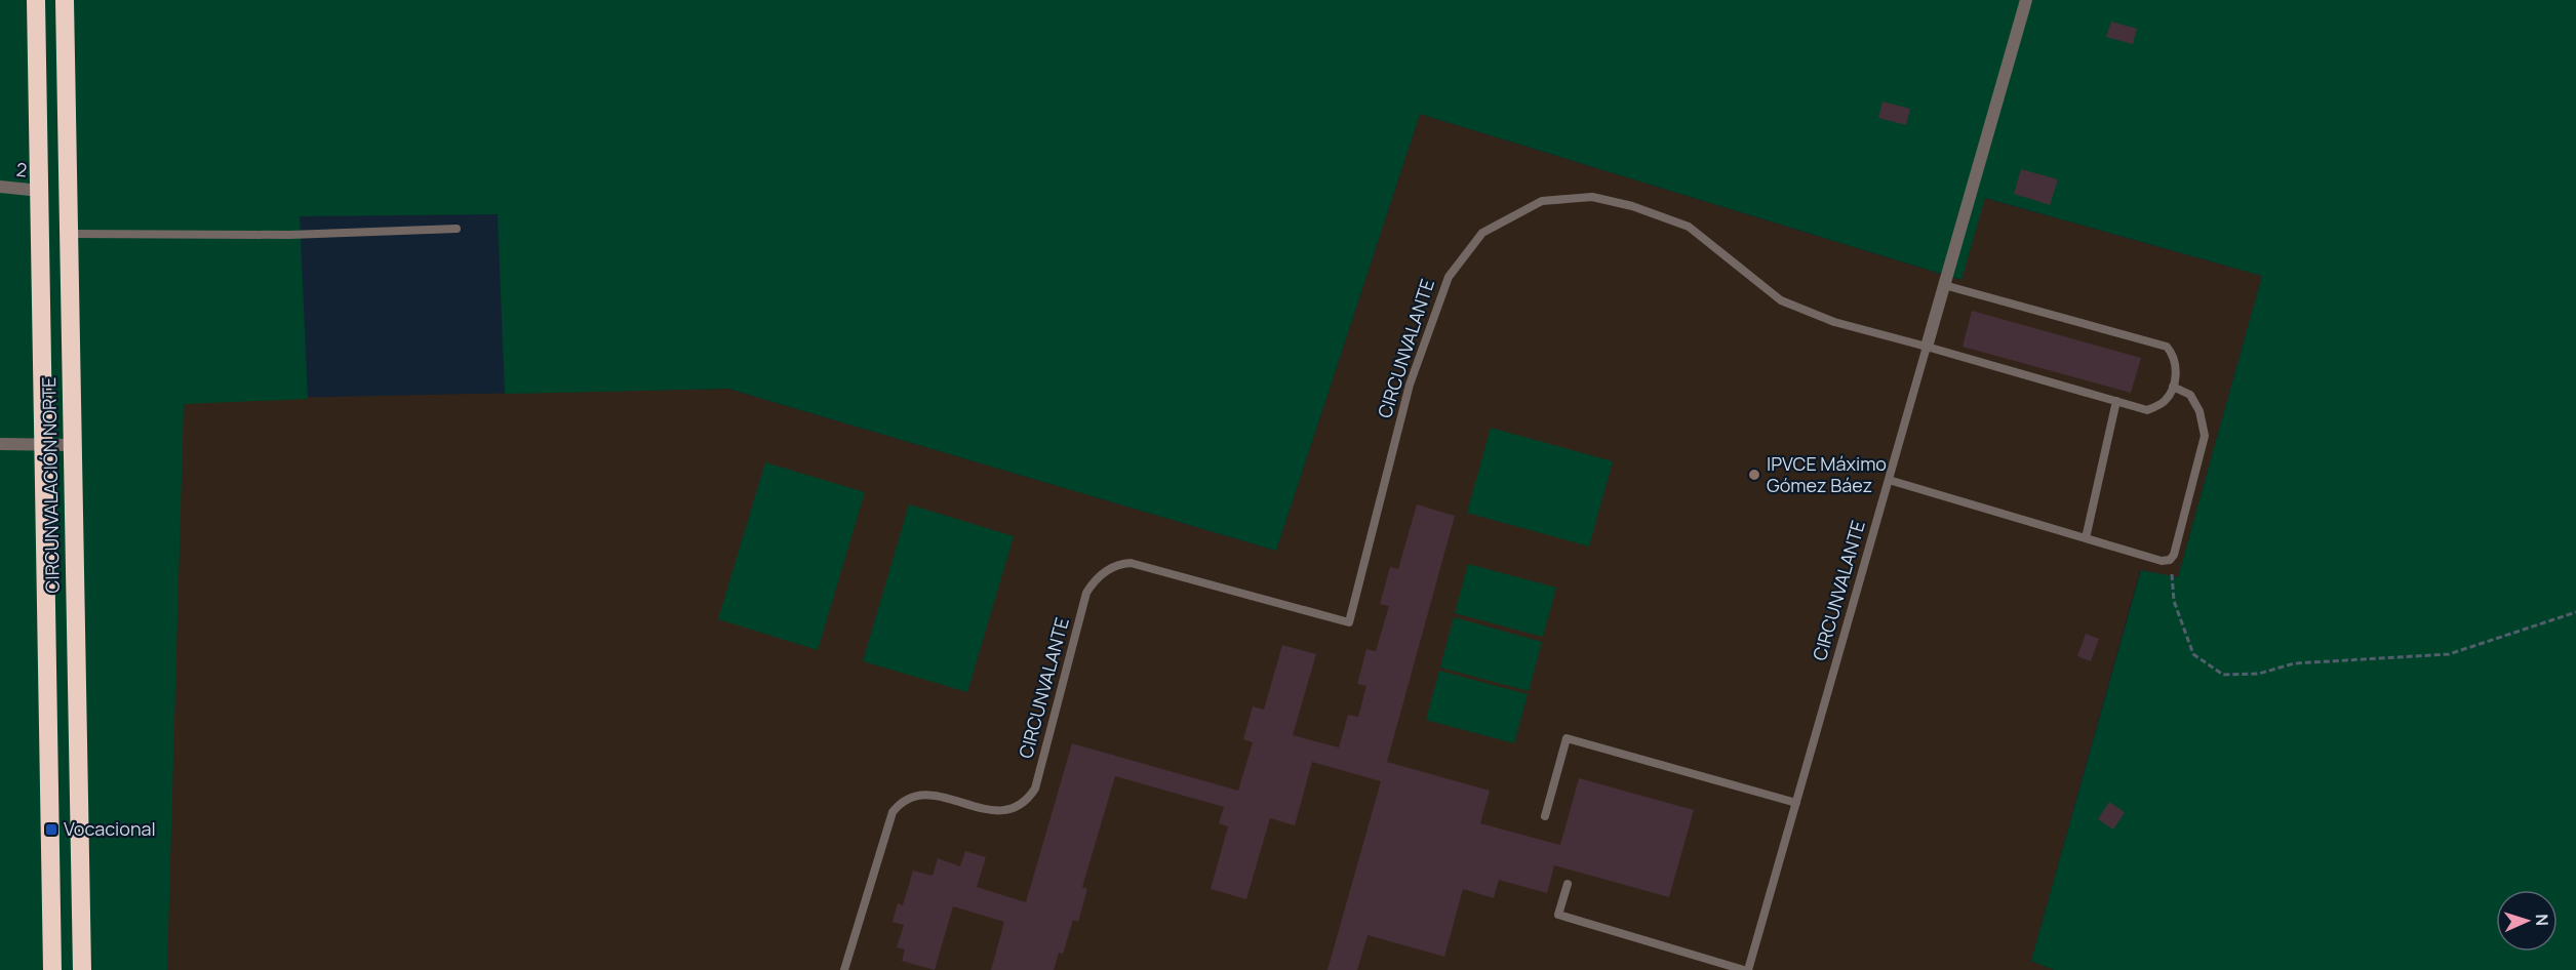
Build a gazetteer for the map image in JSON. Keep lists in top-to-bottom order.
{
  "streets": {
    "highway": ["CIRCUNVALACIÓN NORTE"],
    "street": ["2"],
    "lane": ["CIRCUNVALANTE"]
  },
  "crossings": [
    ["2", "CIRCUNVALACIÓN NORTE"]
  ],
  "places": {
    "other": ["IPVCE Máximo Gómez Báez"],
    "transit": ["Vocacional"]
  },
  "north": "right"
}
